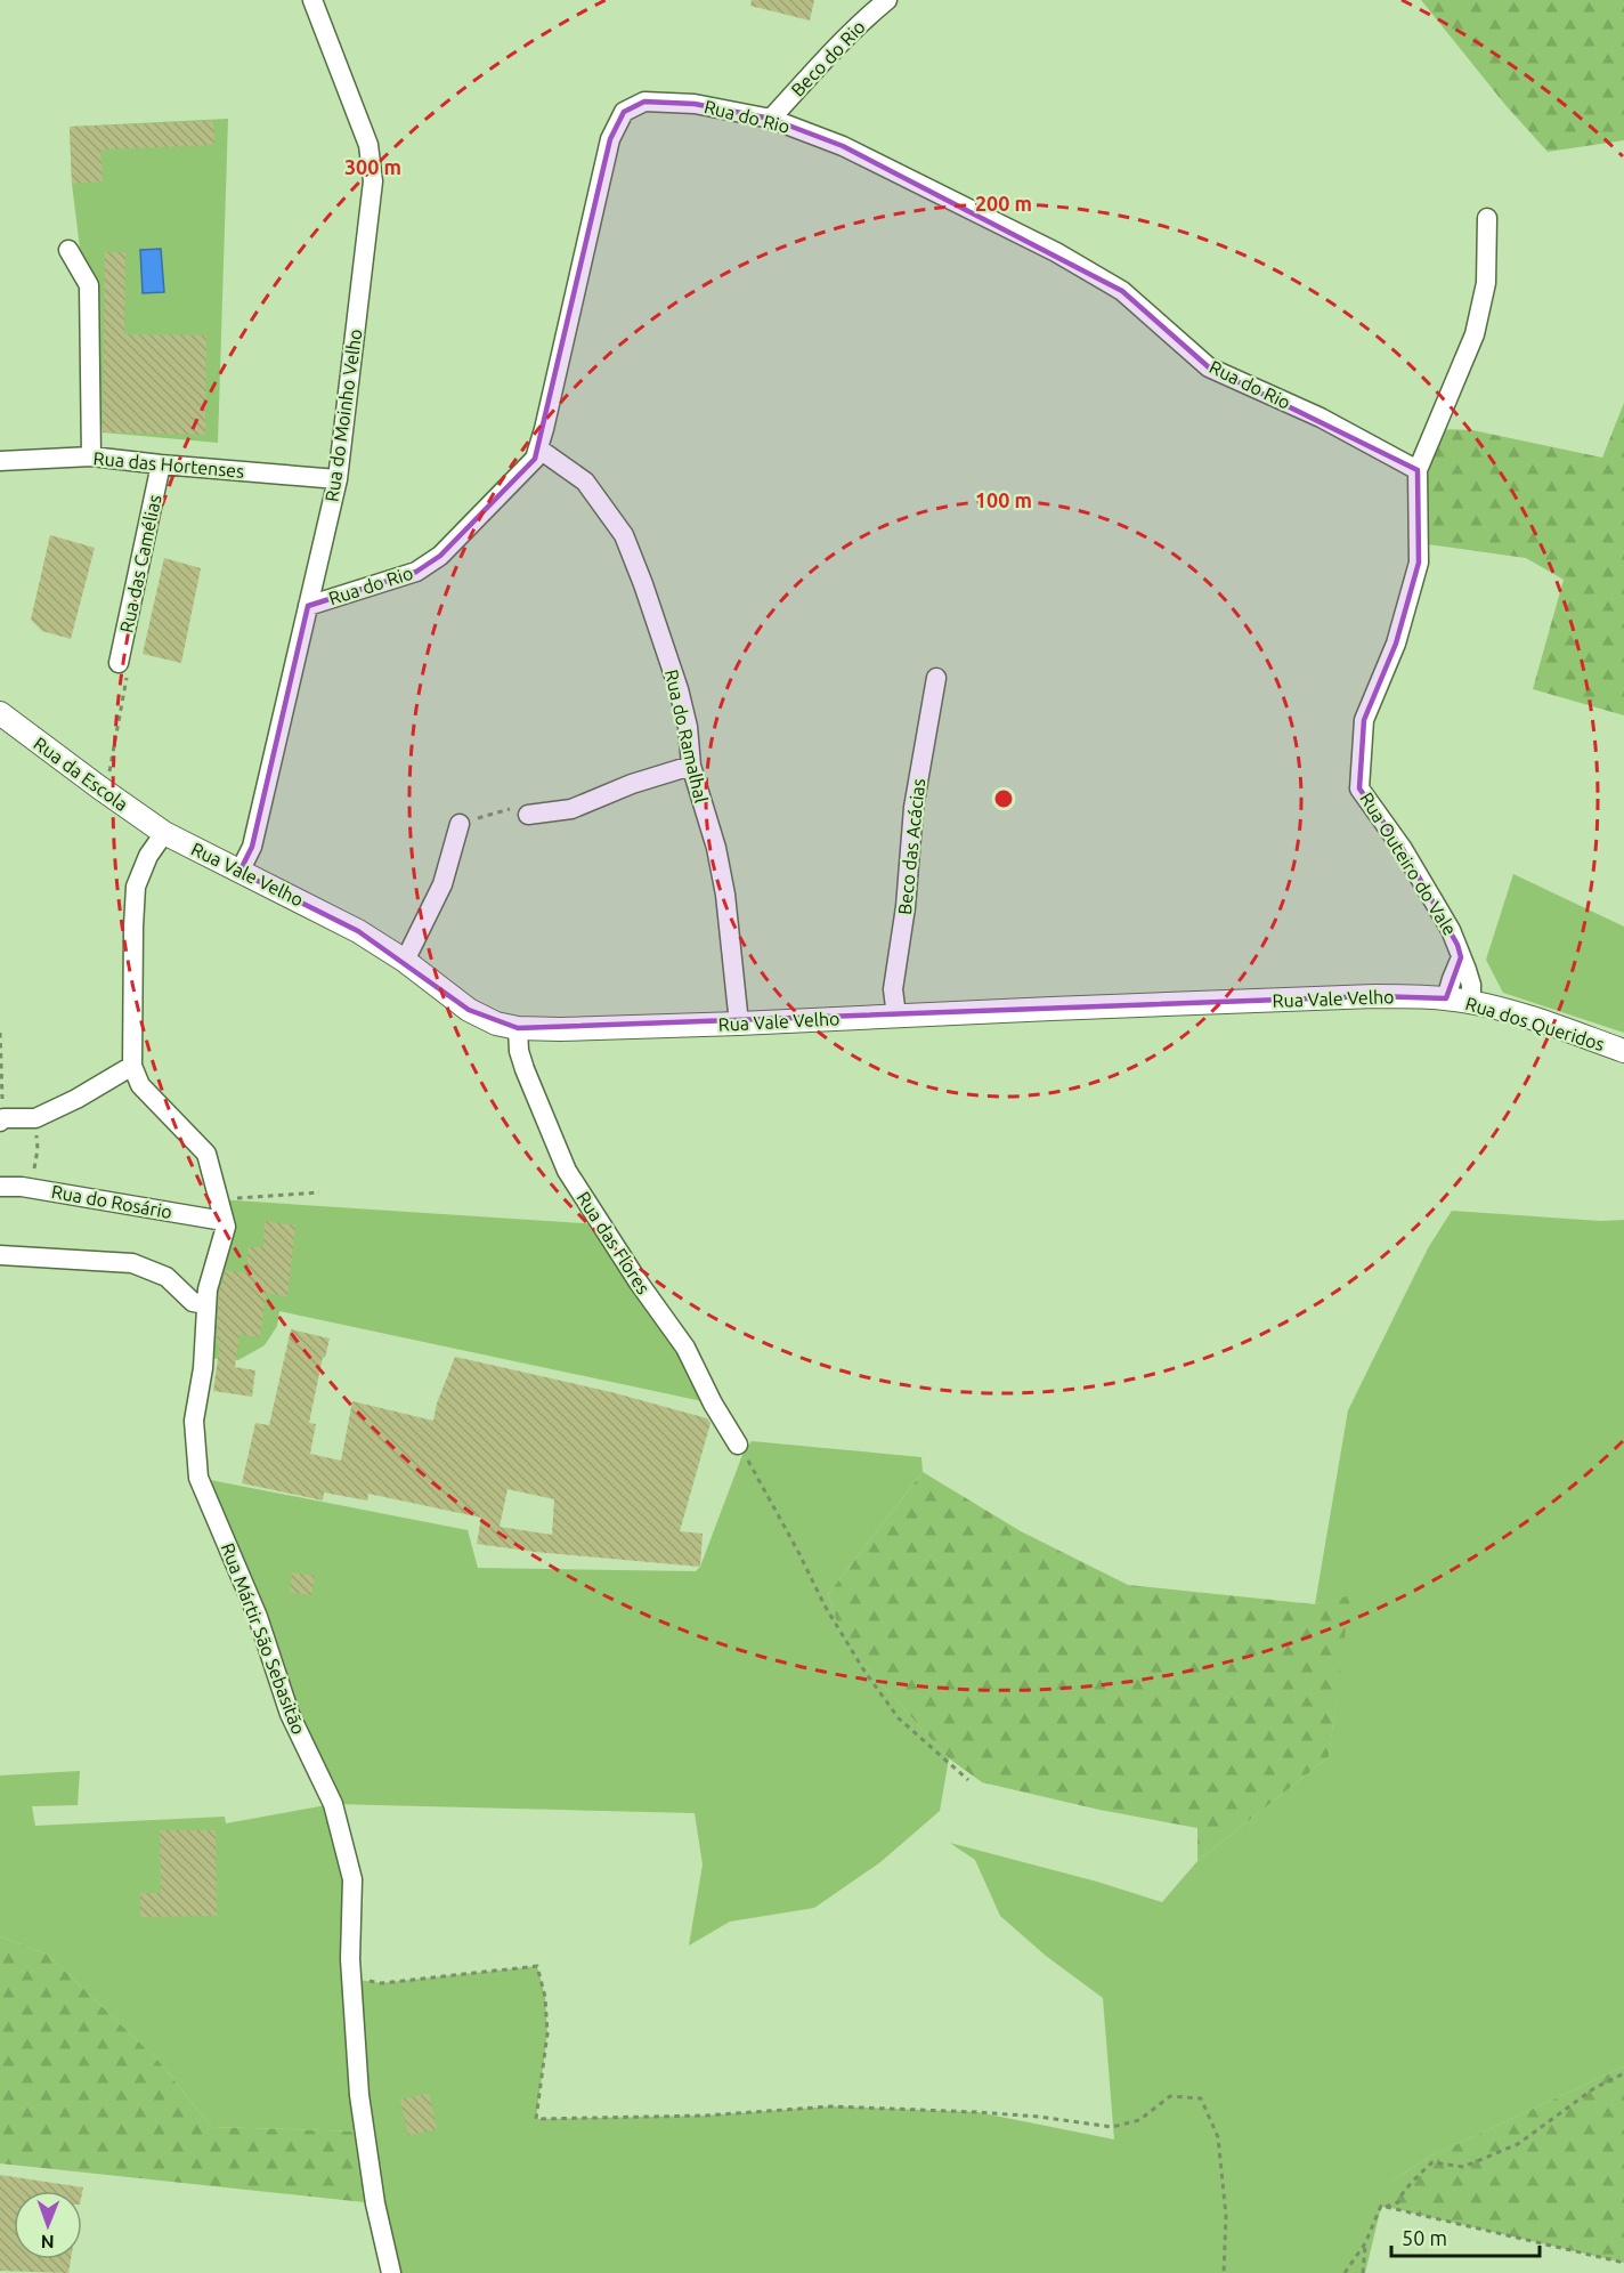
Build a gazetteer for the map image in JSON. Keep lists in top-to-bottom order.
{
  "streets": {
    "street": [
      "Beco do Rio",
      "Rua do Rio",
      "Rua do Moinho Velho",
      "Rua das Hortenses",
      "Rua das Camélias",
      "Rua do Ramalhal",
      "Rua da Escola",
      "Beco das Acácias",
      "Rua Outeiro do Vale",
      "Rua Vale Velho",
      "Rua dos Queridos",
      "Rua do Rosário",
      "Rua das Flores",
      "Rua Mártir São Sebasitão"
    ]
  },
  "crossings": [
    ["Beco do Rio", "Rua do Rio"],
    ["Rua do Rio", "Rua do Moinho Velho"],
    ["Rua do Rio", "Rua do Ramalhal"],
    ["Rua do Rio", "Rua Outeiro do Vale"],
    ["Rua do Moinho Velho", "Rua das Hortenses"],
    ["Rua do Moinho Velho", "Rua Vale Velho"],
    ["Rua das Hortenses", "Rua das Camélias"],
    ["Rua do Ramalhal", "Rua Vale Velho"],
    ["Rua da Escola", "Rua Vale Velho"],
    ["Beco das Acácias", "Rua Vale Velho"],
    ["Rua Outeiro do Vale", "Rua Vale Velho"],
    ["Rua Outeiro do Vale", "Rua dos Queridos"],
    ["Rua Vale Velho", "Rua dos Queridos"],
    ["Rua Vale Velho", "Rua das Flores"],
    ["Rua do Rosário", "Rua Mártir São Sebasitão"]
  ],
  "scale_bar": "50 m",
  "north": "bottom",
  "rings": ["300 m", "200 m", "100 m"]
}
